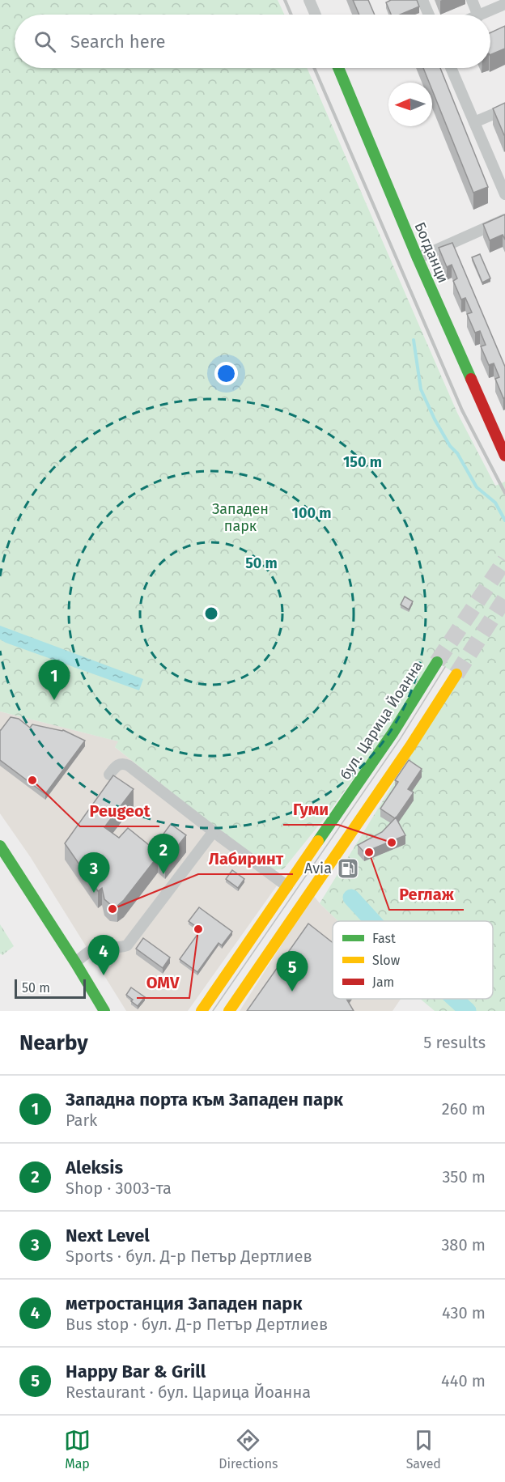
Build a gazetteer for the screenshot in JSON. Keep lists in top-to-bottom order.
{
  "streets": {
    "main road": ["Богданци", "бул. Царица Йоанна"]
  },
  "parks": ["Западен парк"],
  "places": {
    "other": [
      "Peugeot",
      "Гуми",
      "Реглаж",
      "Лабиринт",
      "OMV"
    ],
    "fuel station": ["Avia"]
  },
  "legend": ["Fast", "Slow", "Jam"],
  "scale_bar": "50 m",
  "north": "left",
  "page": {
    "search": "Search here",
    "pins": [
      "1",
      "2",
      "3",
      "4",
      "5"
    ],
    "scale": "50 m",
    "heading": ["Nearby", "5 results"],
    "list": [
      {
        "mark": "1",
        "name": "Западна порта към Западен парк",
        "note": "Park",
        "value": "260 m"
      },
      {
        "mark": "2",
        "name": "Aleksis",
        "note": "Shop · 3003-та",
        "value": "350 m"
      },
      {
        "mark": "3",
        "name": "Next Level",
        "note": "Sports · бул. Д-р Петър Дертлиев",
        "value": "380 m"
      },
      {
        "mark": "4",
        "name": "метростанция Западен парк",
        "note": "Bus stop · бул. Д-р Петър Дертлиев",
        "value": "430 m"
      },
      {
        "mark": "5",
        "name": "Happy Bar & Grill",
        "note": "Restaurant · бул. Царица Йоанна",
        "value": "440 m"
      }
    ],
    "nav": ["Map", "Directions", "Saved"]
  },
  "rings": ["150 m", "100 m", "50 m"]
}
